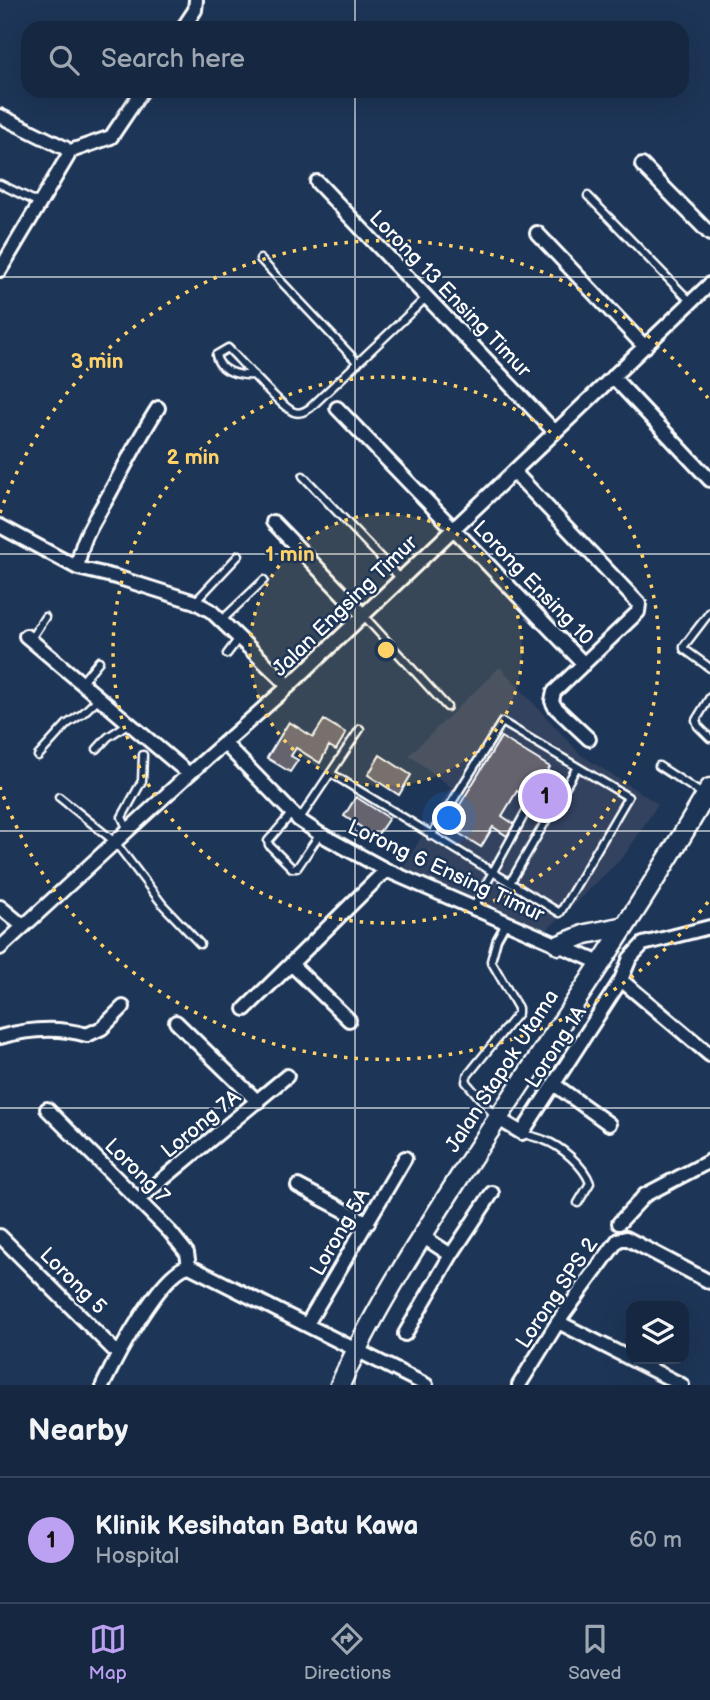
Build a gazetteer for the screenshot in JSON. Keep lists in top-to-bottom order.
{
  "streets": {
    "main road": ["Jalan Stapok Utama"],
    "street": [
      "Lorong 13 Ensing Timur",
      "Lorong Ensing 10",
      "Jalan Engsing Timur",
      "Lorong 6 Ensing Timur",
      "Lorong 1A",
      "Lorong 7A",
      "Lorong 7",
      "Lorong 5A",
      "Lorong 5",
      "Lorong SPS 2"
    ]
  },
  "crossings": [
    ["Lorong 13 Ensing Timur", "Jalan Engsing Timur"],
    ["Lorong Ensing 10", "Jalan Engsing Timur"],
    ["Jalan Engsing Timur", "Lorong 6 Ensing Timur"],
    ["Lorong 6 Ensing Timur", "Jalan Stapok Utama"],
    ["Lorong 7A", "Lorong 7"]
  ],
  "page": {
    "search": "Search here",
    "pins": "1",
    "heading": "Nearby",
    "list": [
      {
        "mark": "1",
        "name": "Klinik Kesihatan Batu Kawa",
        "note": "Hospital",
        "value": "60 m"
      }
    ],
    "nav": ["Map", "Directions", "Saved"]
  },
  "rings": ["3 min", "2 min", "1 min"]
}
